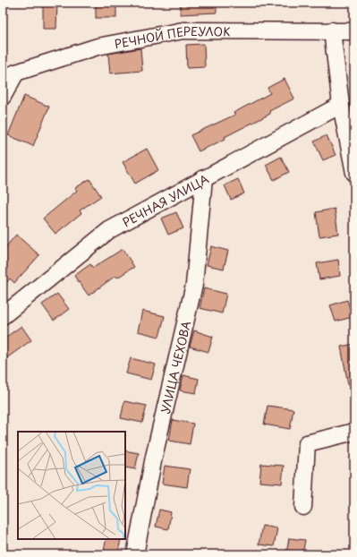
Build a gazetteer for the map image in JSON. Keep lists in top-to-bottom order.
{
  "streets": {
    "street": ["РЕЧНОЙ ПЕРЕУЛОК", "РЕЧНАЯ УЛИЦА", "УЛИЦА ЧЕХОВА"]
  },
  "crossings": [
    ["РЕЧНАЯ УЛИЦА", "УЛИЦА ЧЕХОВА"]
  ]
}
